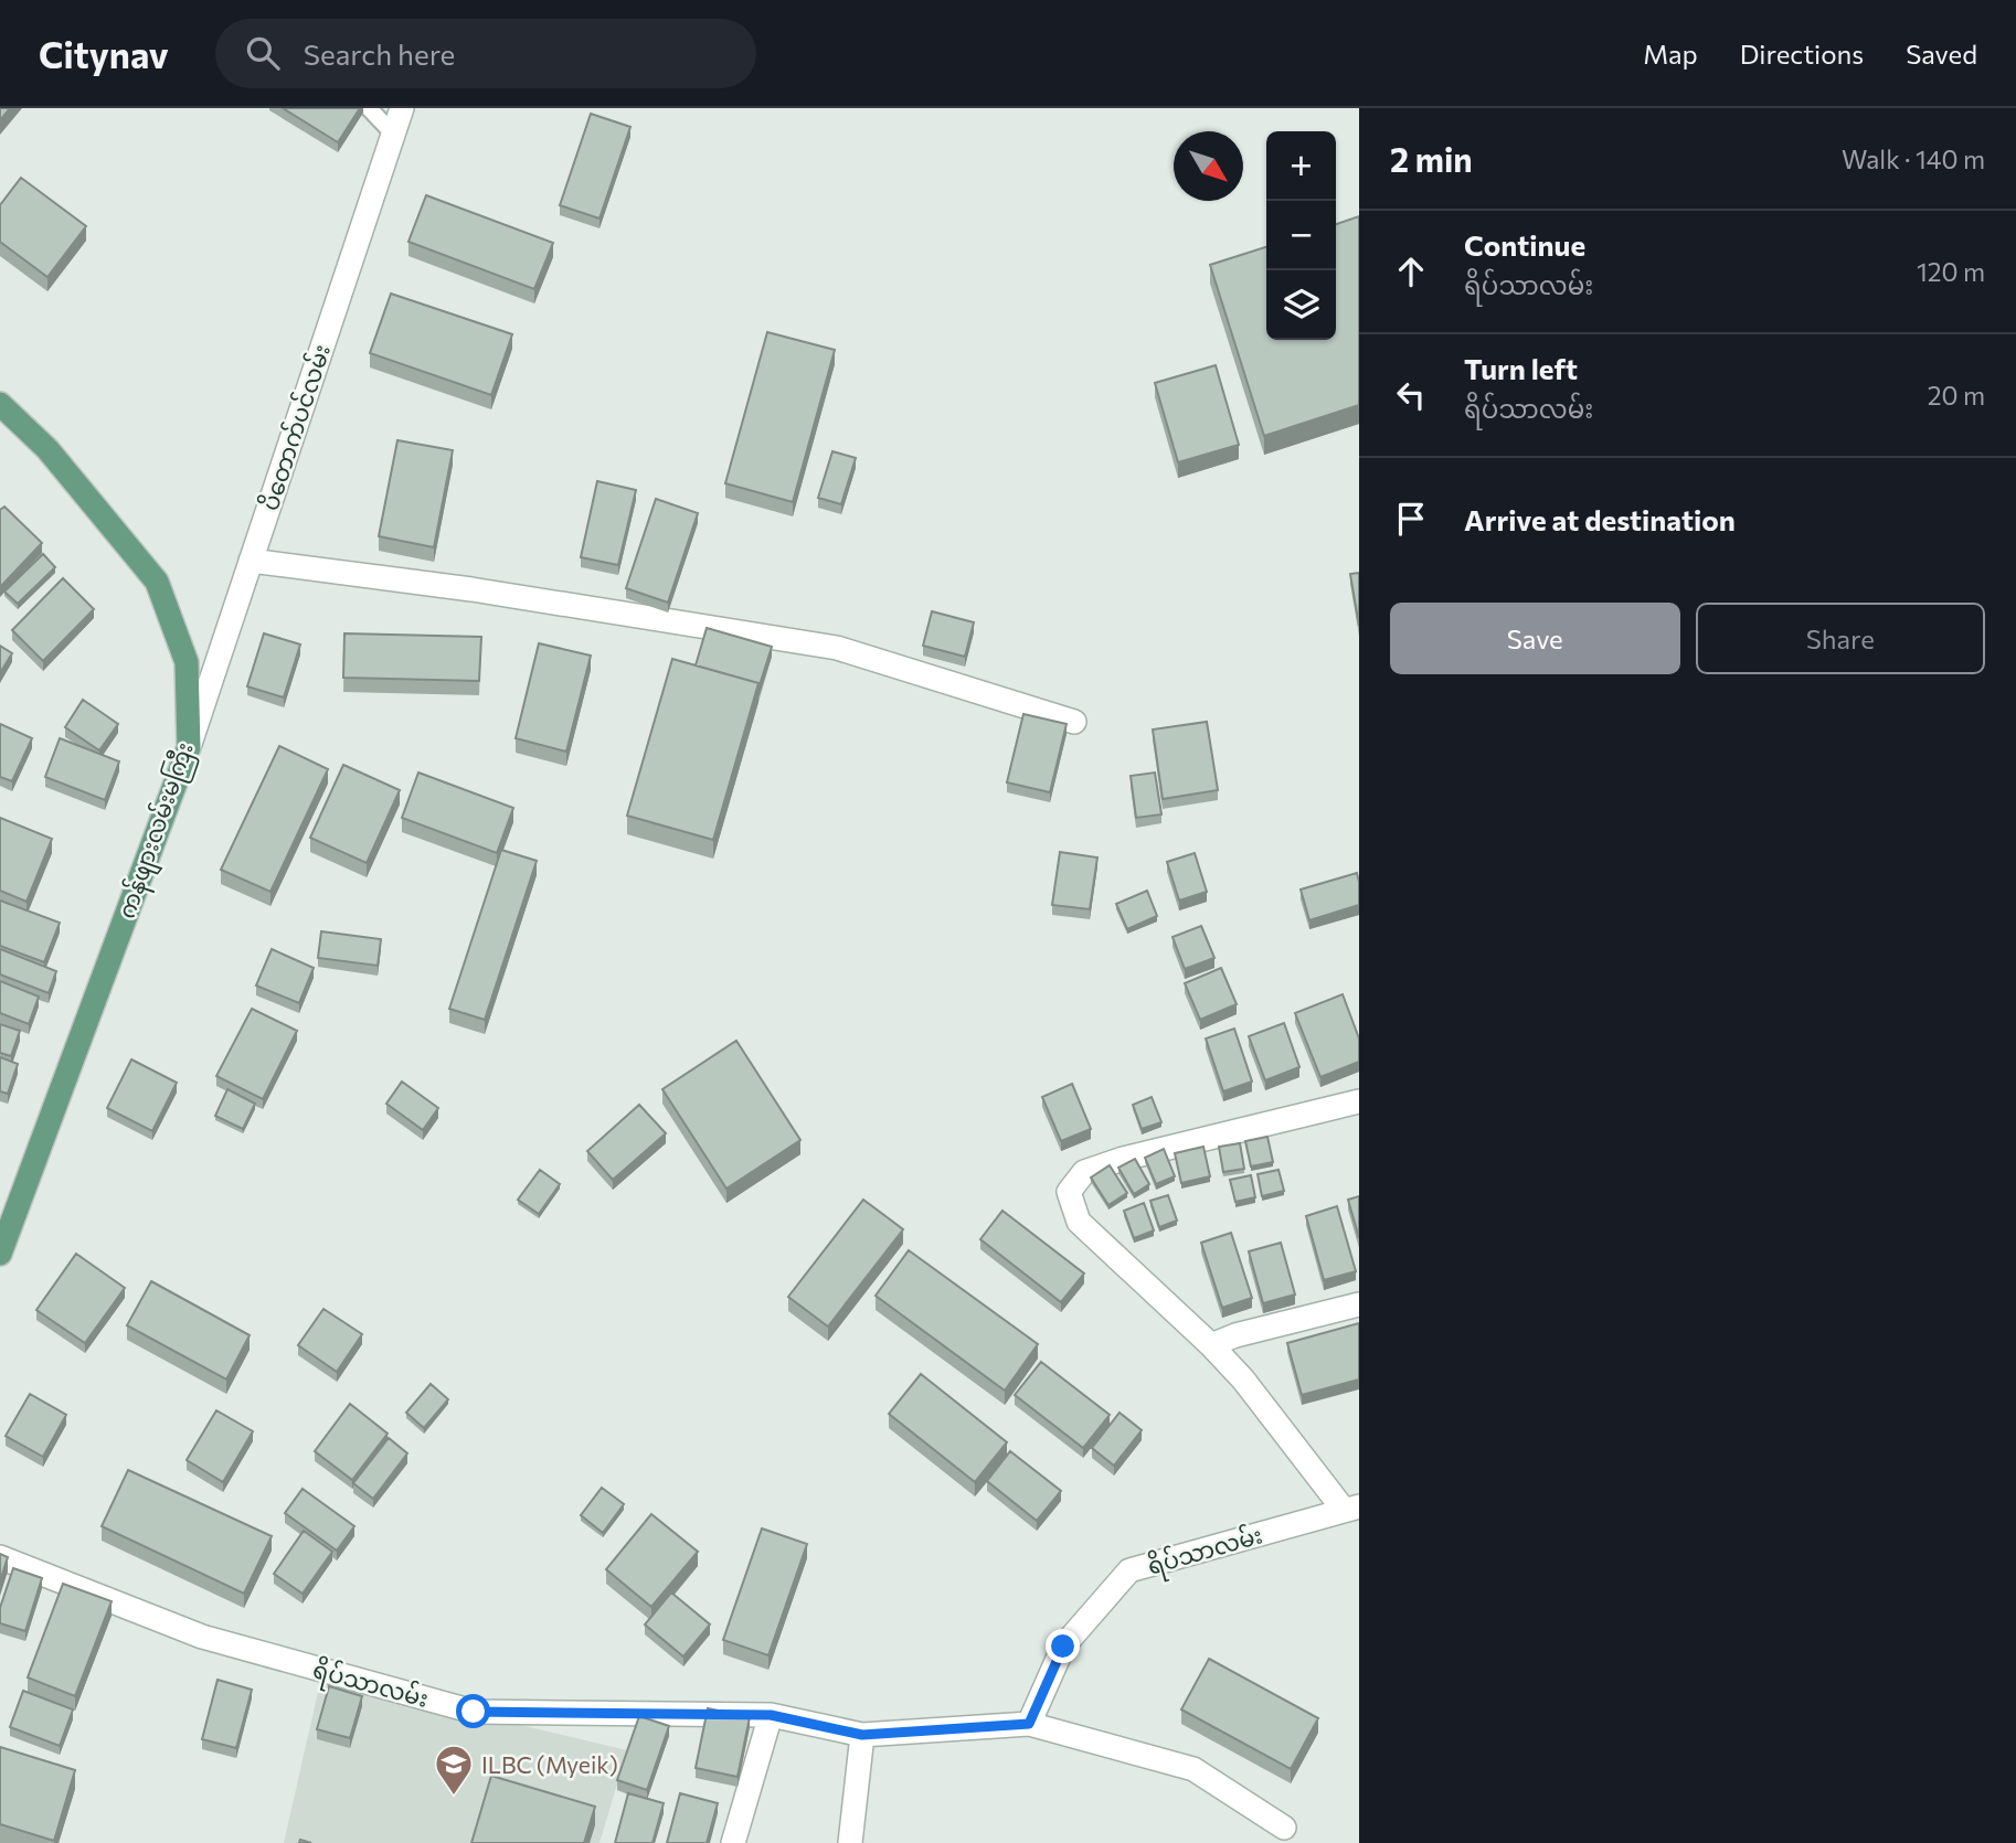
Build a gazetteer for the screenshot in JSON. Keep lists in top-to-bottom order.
{
  "streets": {
    "main road": ["ကန်ဖျားလမ်းမကြီး"],
    "street": ["ပိတောက်ပင်လမ်း", "ရိပ်သာလမ်း"]
  },
  "crossings": [
    ["ပိတောက်ပင်လမ်း", "ကန်ဖျားလမ်းမကြီး"]
  ],
  "places": {
    "school or university": ["ILBC (Myeik)"]
  },
  "north": "bottom right",
  "page": {
    "header": "Citynav",
    "search": "Search here",
    "nav": ["Map", "Directions", "Saved"],
    "heading": ["2 min", "Walk · 140 m"],
    "map_buttons": ["+", "−"],
    "list": [
      ["Continue", "ရိပ်သာလမ်း", "120 m"],
      ["Turn left", "ရိပ်သာလမ်း", "20 m"],
      "Arrive at destination"
    ],
    "buttons": ["Save", "Share"]
  }
}
